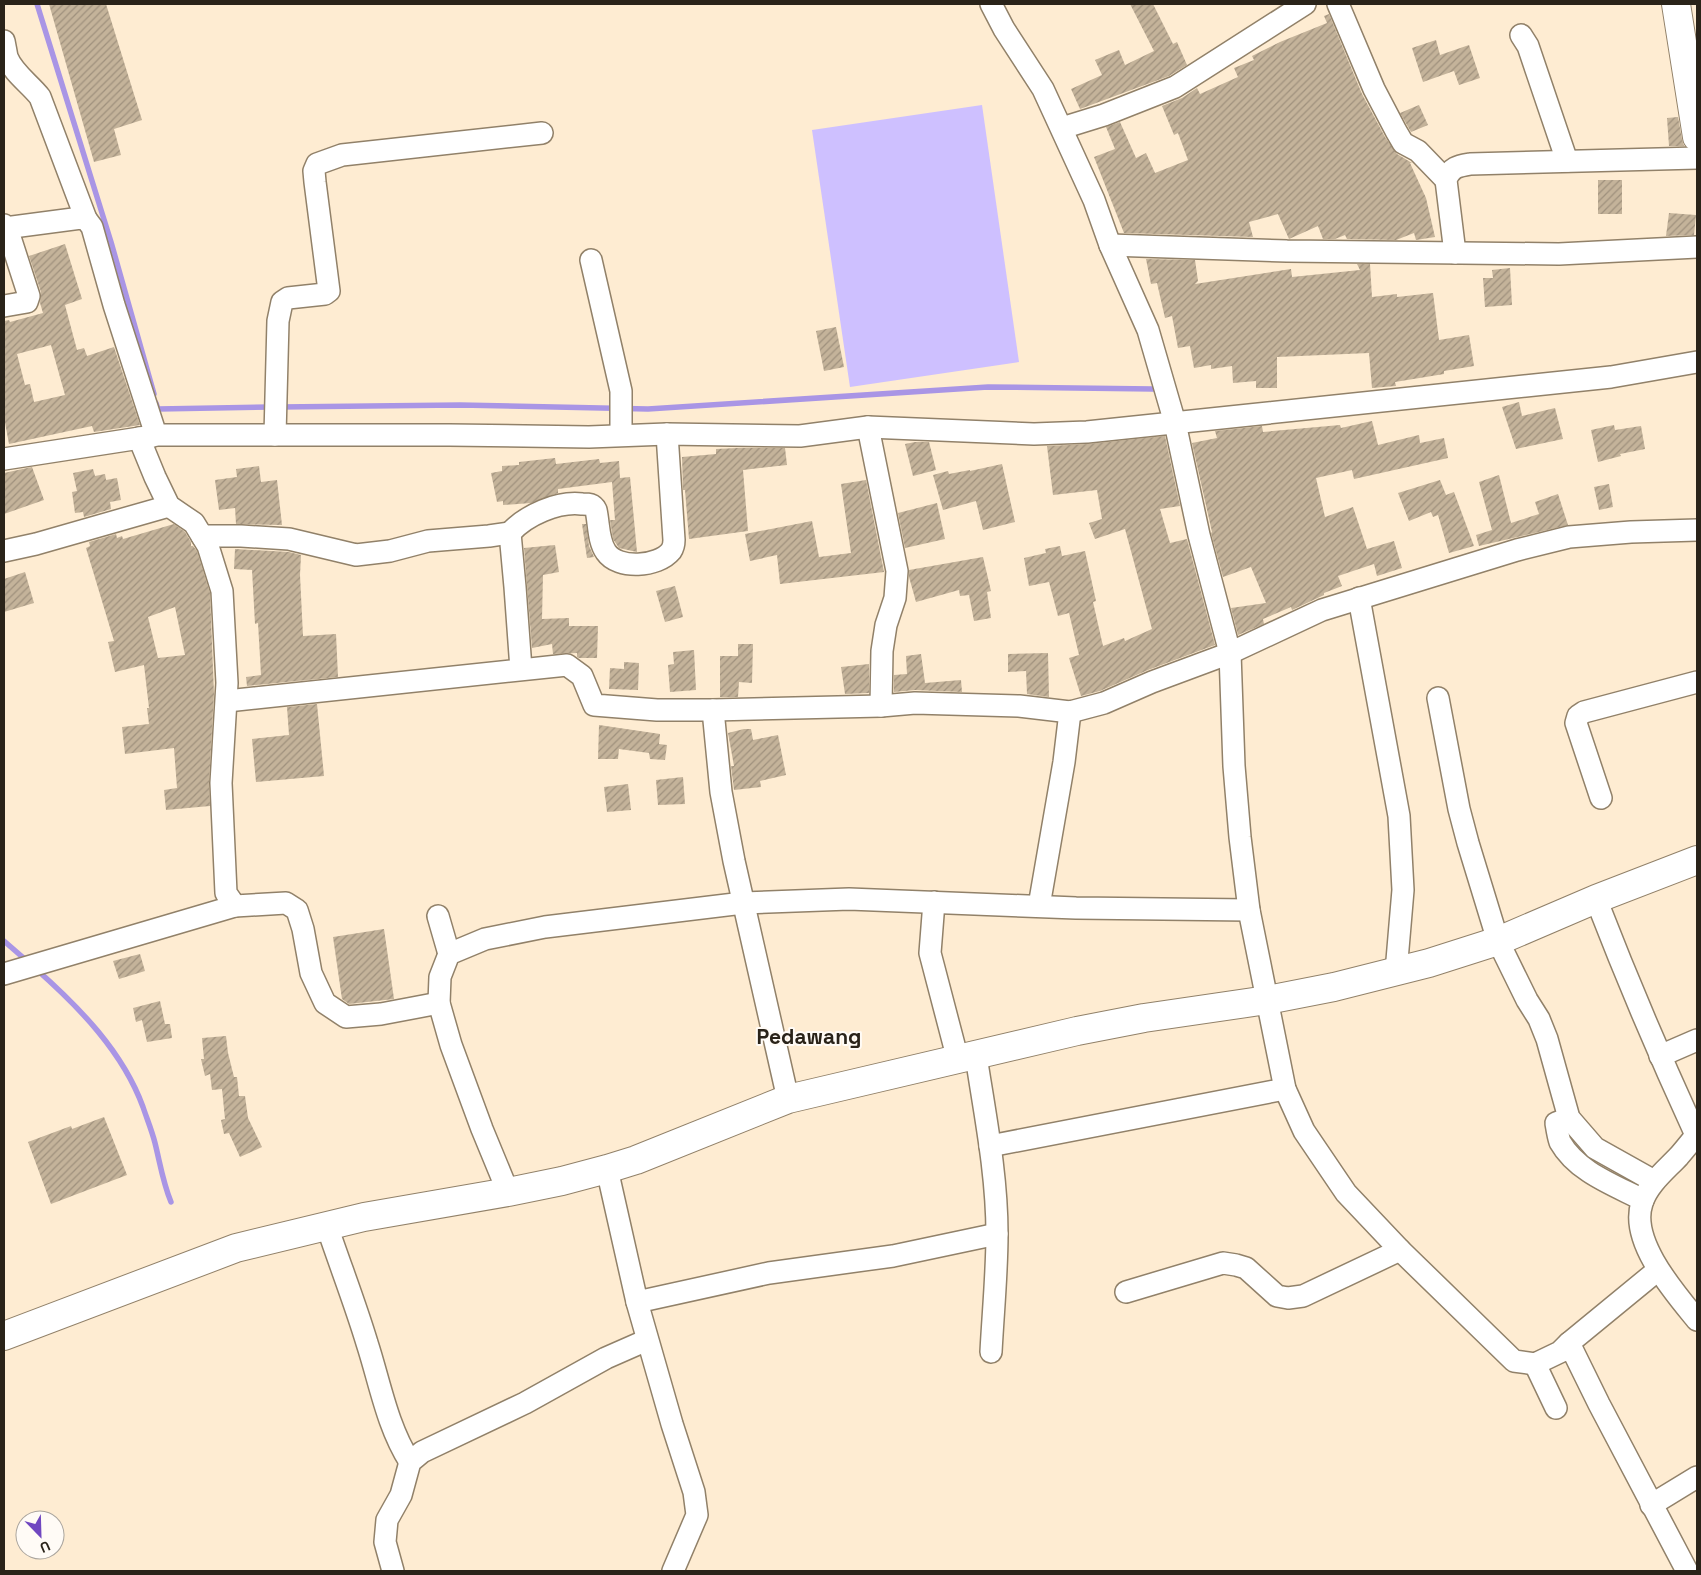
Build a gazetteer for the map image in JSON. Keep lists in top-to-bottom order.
{
  "districts": ["Pedawang"],
  "north": "bottom right"
}
